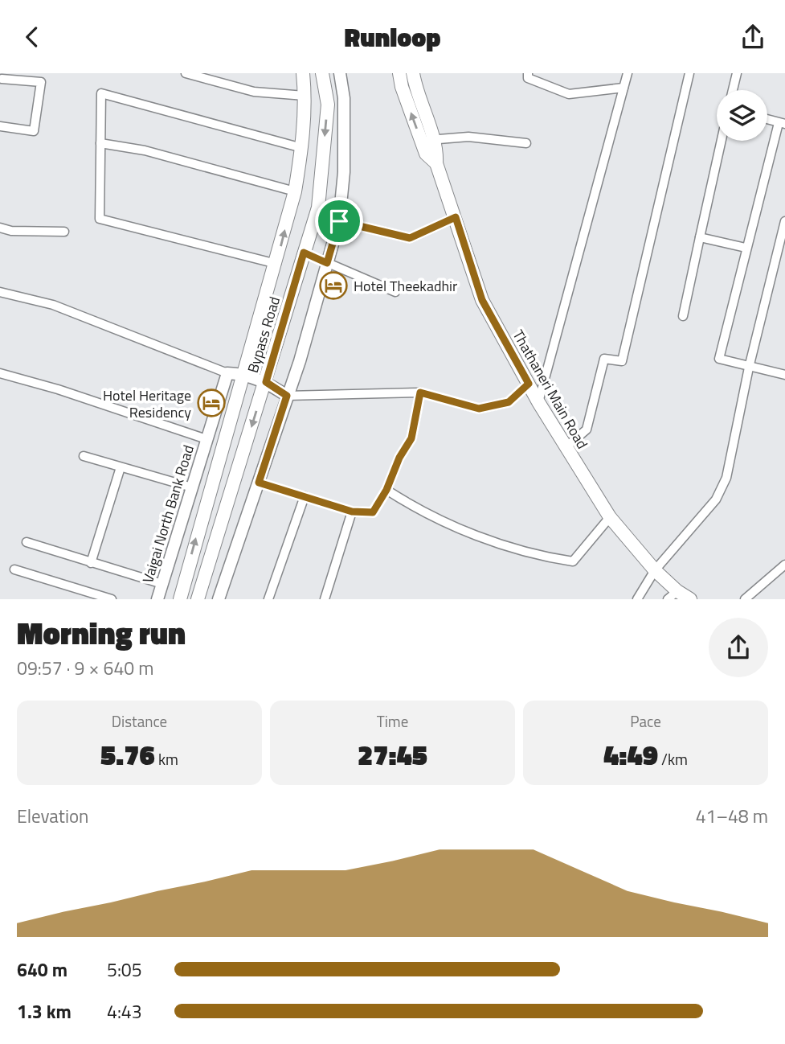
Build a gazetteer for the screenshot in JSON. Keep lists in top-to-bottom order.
{
  "streets": {
    "main road": ["Bypass Road", "Thathaneri Main Road", "Vaigai North Bank Road"]
  },
  "places": {
    "hotel": ["Hotel Theekadhir", "Hotel Heritage Residency"]
  },
  "page": {
    "header": "Runloop",
    "heading": ["Morning run", "09:57 · 9 × 640 m"],
    "stats": [
      ["Distance", "5.76 km"],
      ["Time", "27:45"],
      ["Pace", "4:49 /km"]
    ],
    "chart": ["Elevation", "41–48 m"],
    "list": [
      {
        "name": "640 m",
        "note": "5:05"
      },
      {
        "name": "1.3 km",
        "note": "4:43"
      }
    ]
  }
}
